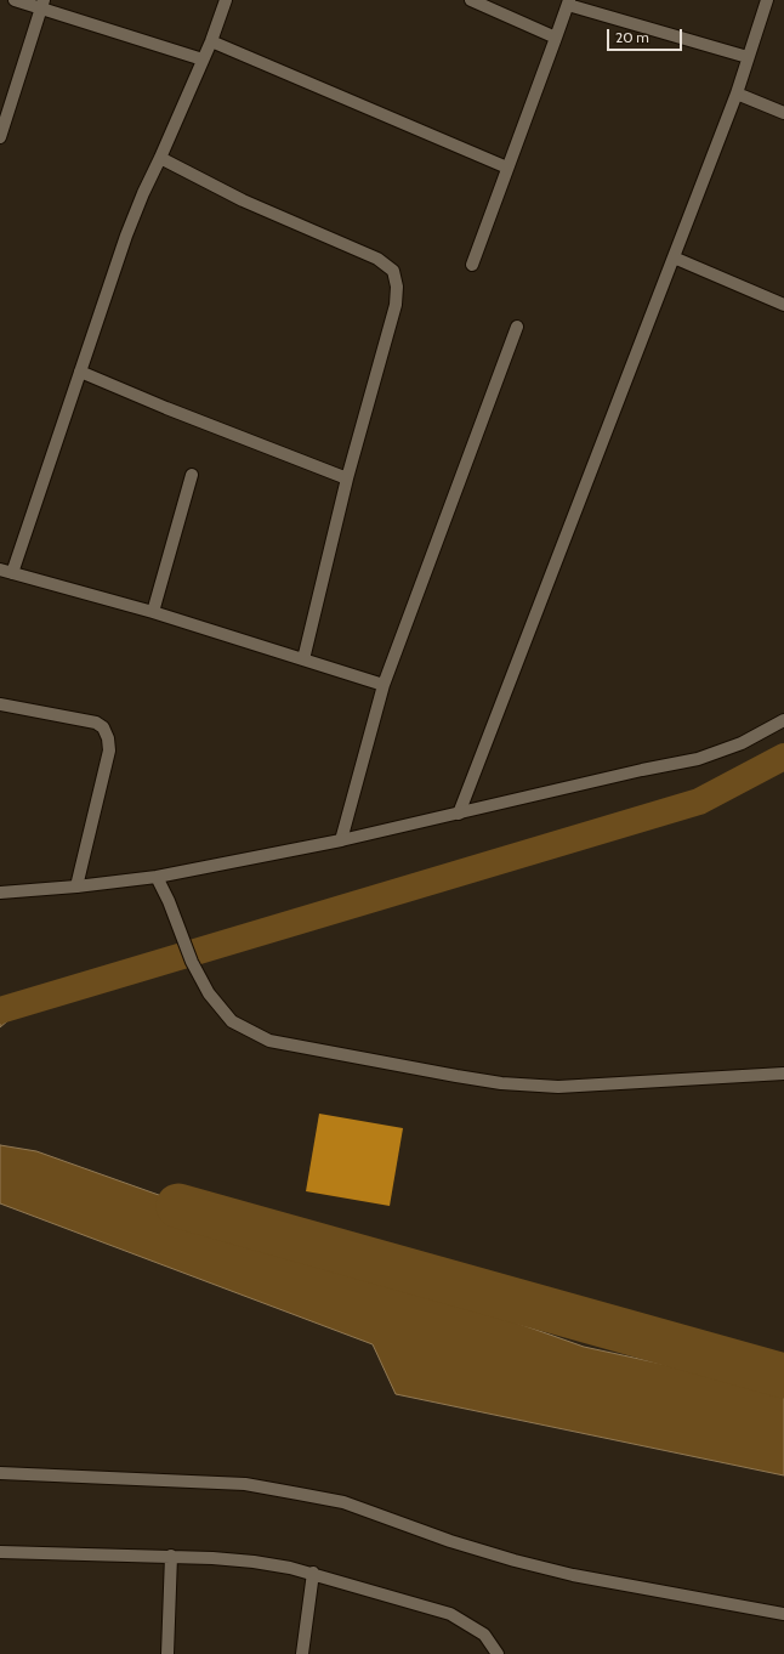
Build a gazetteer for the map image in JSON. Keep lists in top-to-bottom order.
{
  "scale_bar": "20 m"
}
